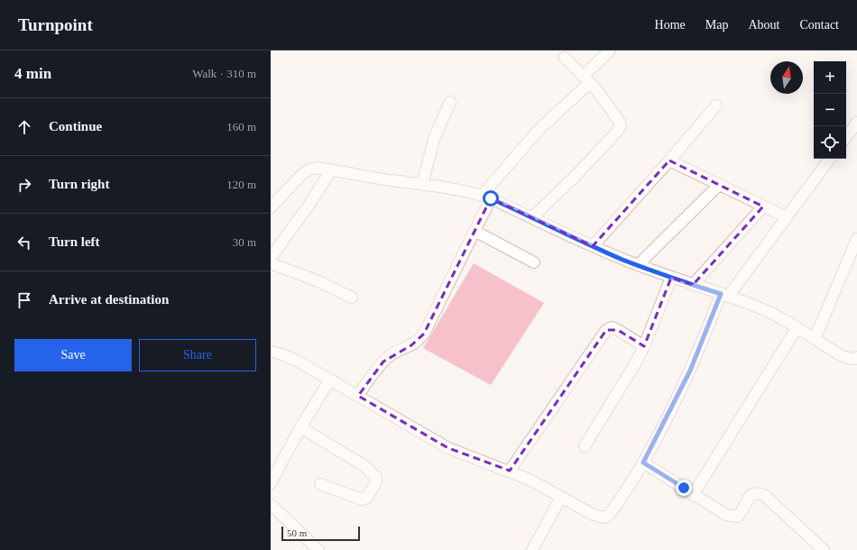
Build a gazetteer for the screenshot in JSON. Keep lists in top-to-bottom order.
{
  "scale_bar": "50 m",
  "north": "top",
  "page": {
    "header": "Turnpoint",
    "nav": [
      "Home",
      "Map",
      "About",
      "Contact"
    ],
    "heading": ["4 min", "Walk · 310 m"],
    "map_buttons": ["+", "−"],
    "list": [
      ["Continue", "160 m"],
      ["Turn right", "120 m"],
      ["Turn left", "30 m"],
      "Arrive at destination"
    ],
    "buttons": ["Save", "Share"],
    "scale": "50 m"
  }
}
